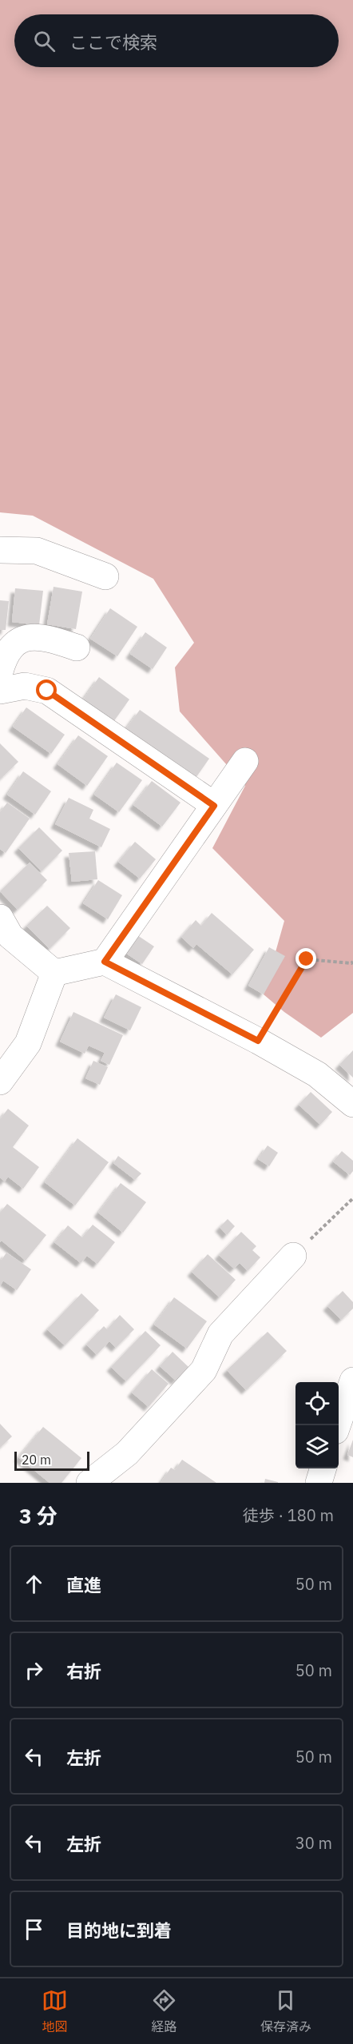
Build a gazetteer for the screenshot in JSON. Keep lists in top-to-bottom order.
{
  "scale_bar": "20 m",
  "page": {
    "search": "ここで検索",
    "scale": "20 m",
    "heading": ["3 分", "徒歩 · 180 m"],
    "list": [
      ["直進", "50 m"],
      ["右折", "50 m"],
      ["左折", "50 m"],
      ["左折", "30 m"],
      "目的地に到着"
    ],
    "nav": ["地図", "経路", "保存済み"]
  }
}
